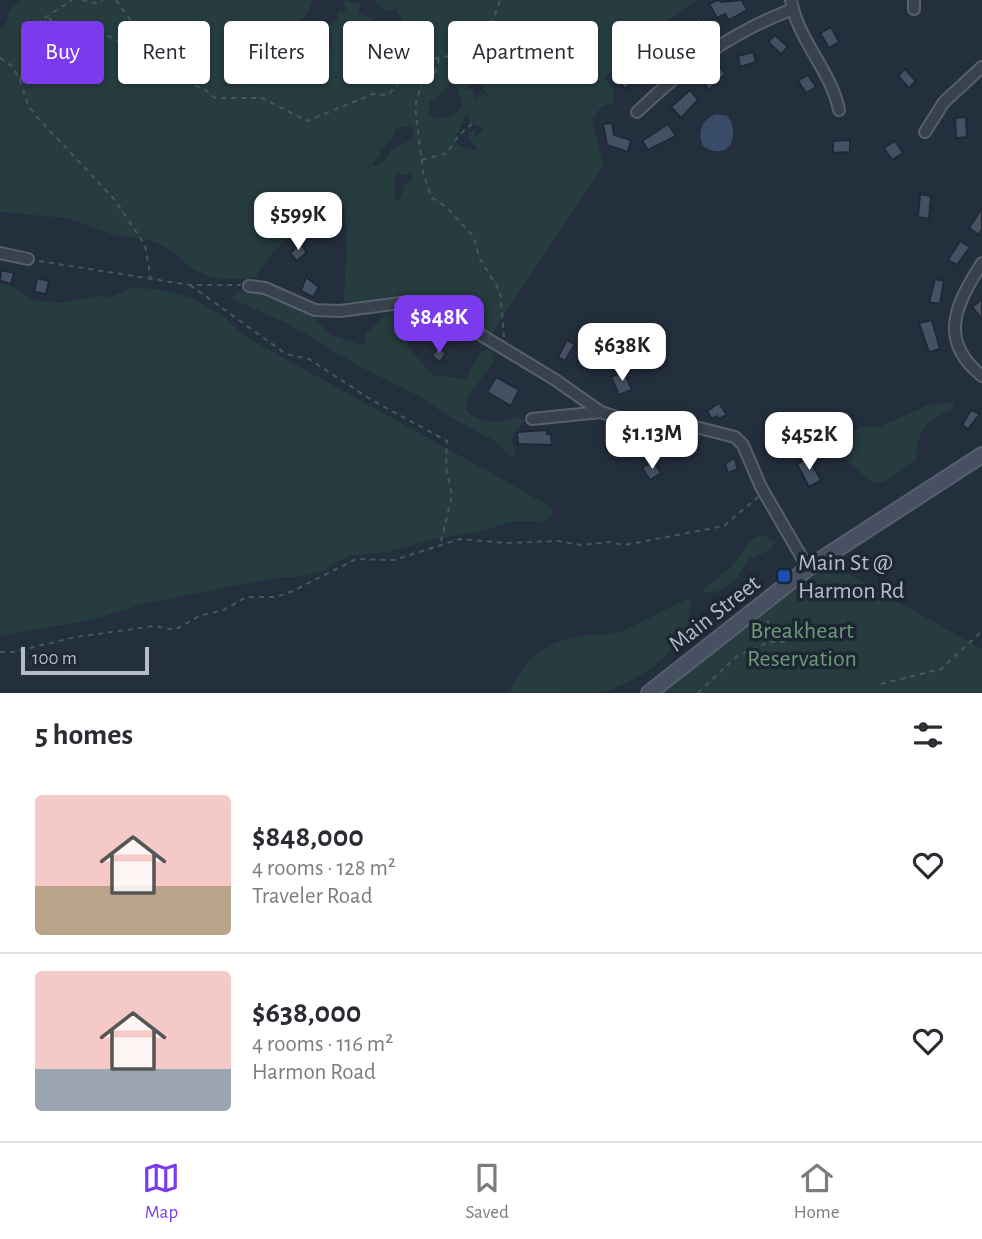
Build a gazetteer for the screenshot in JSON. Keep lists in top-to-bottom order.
{
  "streets": {
    "main road": ["Main Street"]
  },
  "parks": ["Breakheart Reservation"],
  "places": {
    "transit": ["Main St @ Harmon Rd"]
  },
  "scale_bar": "100 m",
  "page": {
    "chip": [
      "Buy",
      "Rent",
      "Filters",
      "New",
      "Apartment",
      "House"
    ],
    "price": [
      "$599K",
      "$848K",
      "$638K",
      "$1.13M",
      "$452K"
    ],
    "scale": "100 m",
    "heading": "5 homes",
    "list": [
      {
        "name": "$848,000",
        "note": "4 rooms · 128 m² · Traveler Road"
      },
      {
        "name": "$638,000",
        "note": "4 rooms · 116 m² · Harmon Road"
      }
    ],
    "tabs": ["Map", "Saved", "Home"]
  }
}
